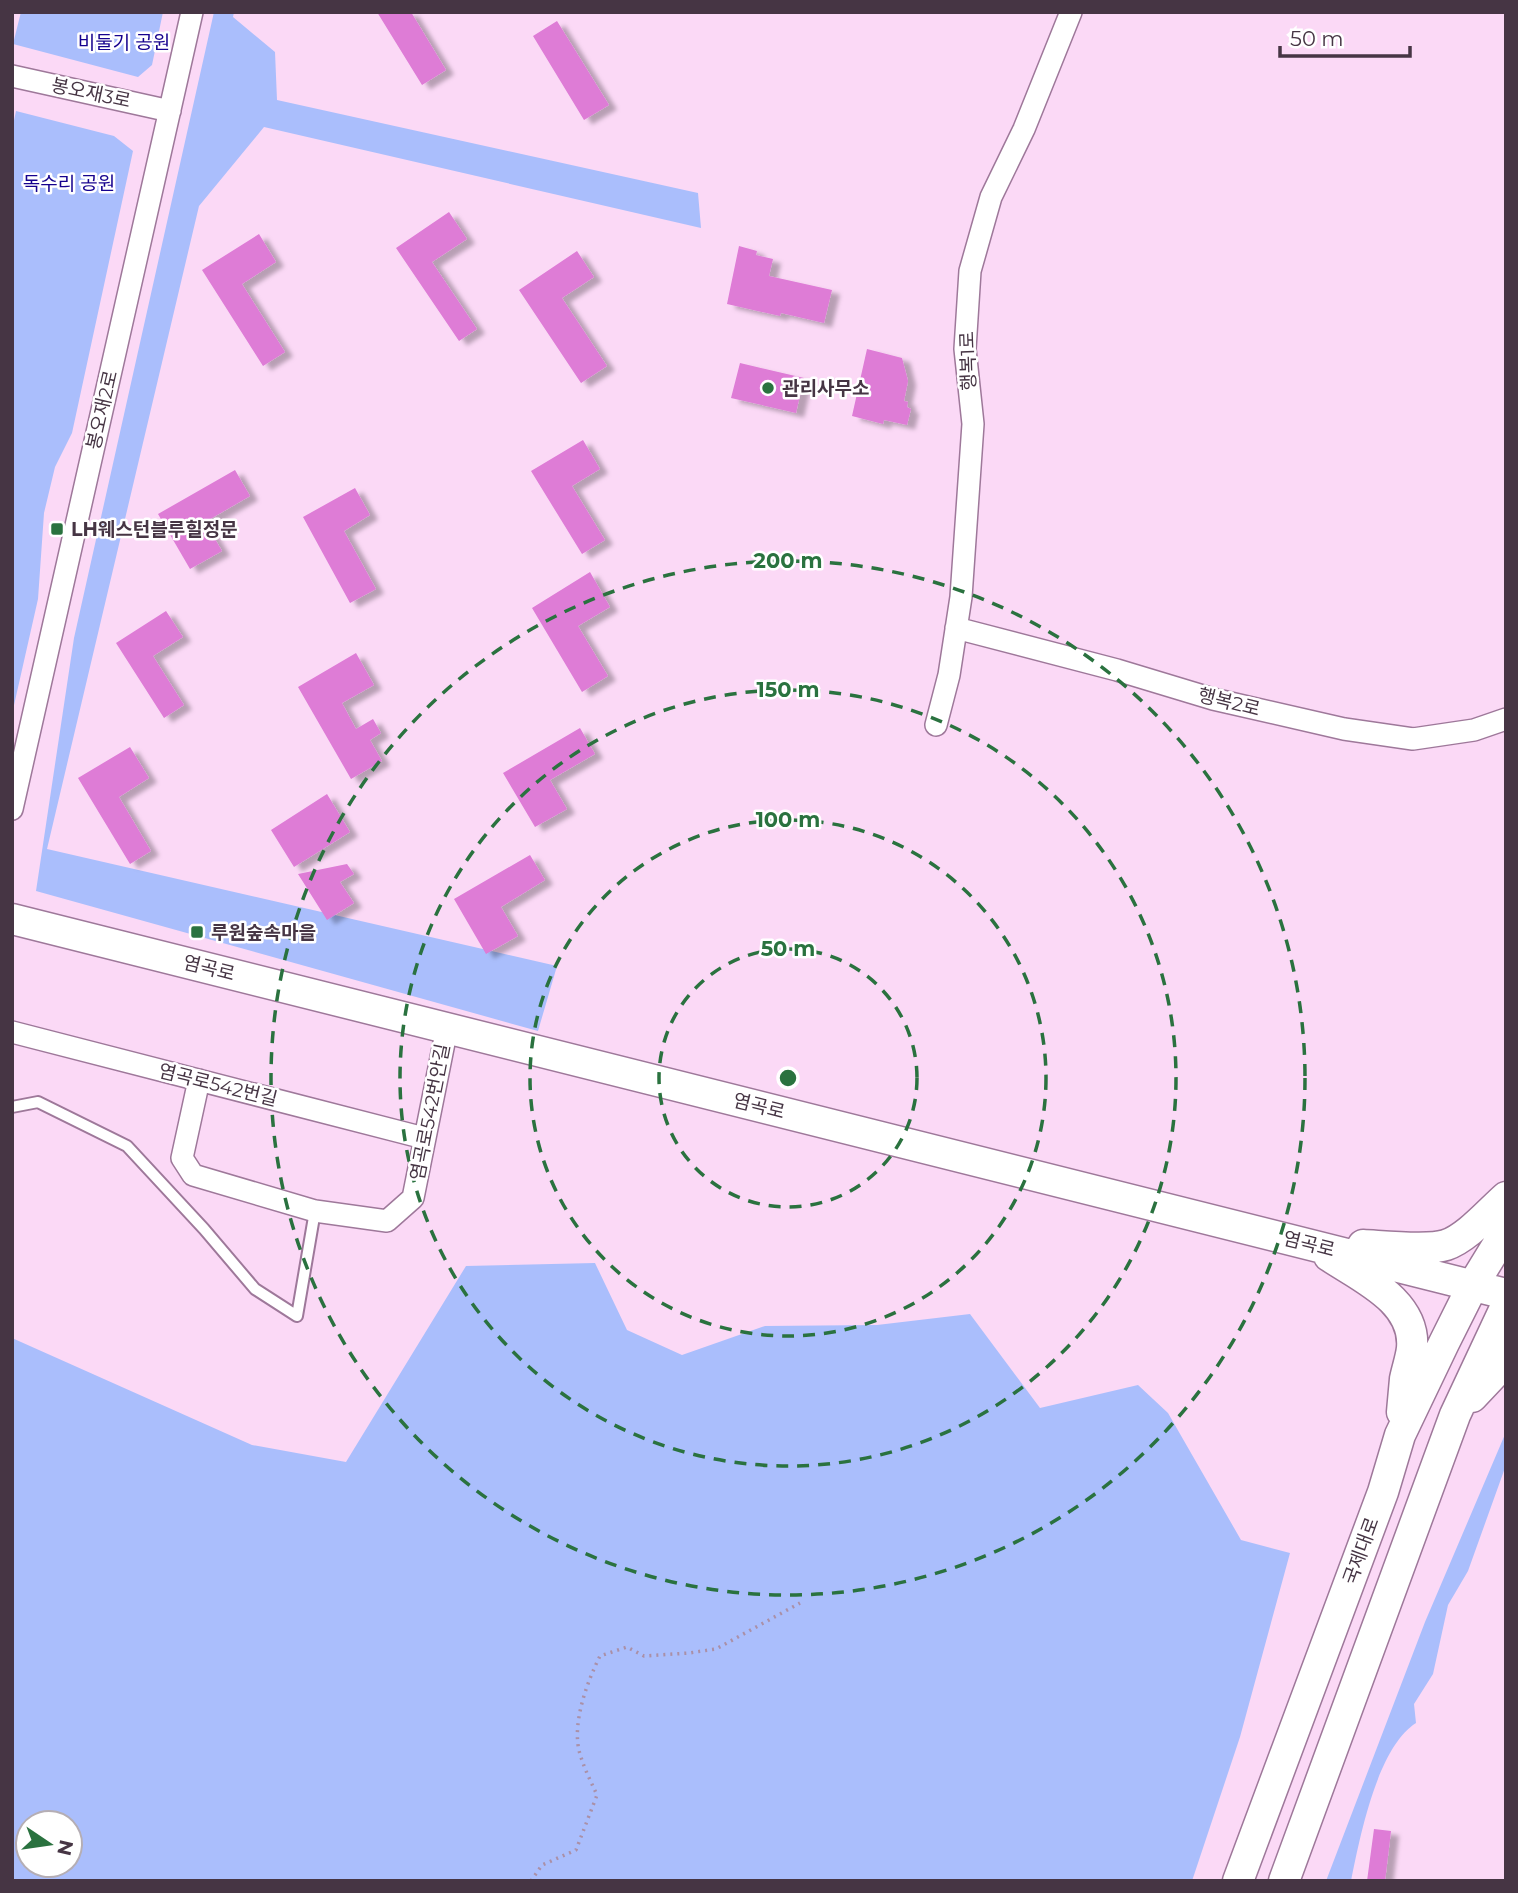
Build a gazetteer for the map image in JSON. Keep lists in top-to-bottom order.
{
  "streets": {
    "main road": ["염곡로", "국제대로"],
    "street": [
      "봉오재3로",
      "행복1로",
      "봉오재2로",
      "행복2로",
      "염곡로542번길",
      "염곡로542번안길"
    ]
  },
  "crossings": [
    ["봉오재3로", "봉오재2로"],
    ["행복1로", "행복2로"],
    ["염곡로", "염곡로542번안길"],
    ["염곡로", "국제대로"],
    ["염곡로542번길", "염곡로542번안길"]
  ],
  "parks": ["비둘기 공원", "독수리 공원"],
  "places": {
    "other": ["관리사무소"],
    "transit": ["LH웨스턴블루힐정문", "루원숲속마을"]
  },
  "scale_bar": "50 m",
  "north": "right",
  "rings": [
    "200 m",
    "150 m",
    "100 m",
    "50 m"
  ]
}
